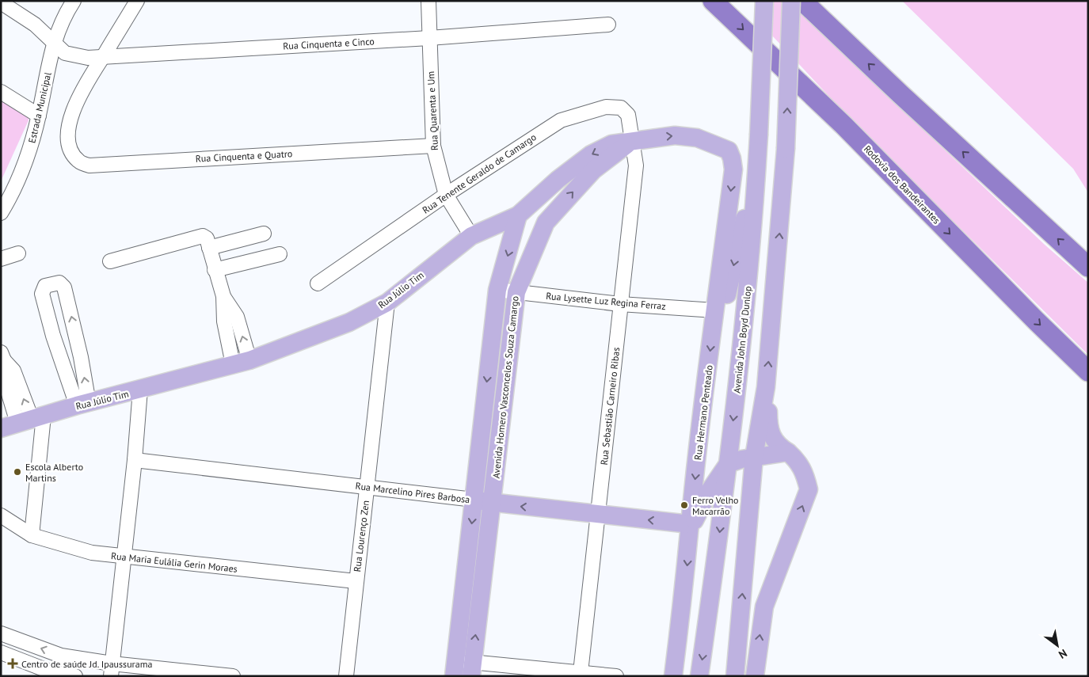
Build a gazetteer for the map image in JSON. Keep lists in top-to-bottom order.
{
  "streets": {
    "highway": ["Rodovia dos Bandeirantes"],
    "main road": [
      "Rua Júlio Tim",
      "Avenida John Boyd Dunlop",
      "Avenida Homero Vasconcelos Souza Camargo",
      "Rua Hermano Penteado",
      "Rua Marcelino Pires Barbosa"
    ],
    "street": [
      "Rua Cinquenta e Cinco",
      "Estrada Municipal",
      "Rua Quarenta e Um",
      "Rua Cinquenta e Quatro",
      "Rua Tenente Geraldo de Camargo",
      "Rua Lysette Luz Regina Ferraz",
      "Rua Sebastião Carneiro Ribas",
      "Rua Lourenço Zen",
      "Rua Maria Eulália Gerin Moraes"
    ]
  },
  "crossings": [
    ["Rua Cinquenta e Cinco", "Estrada Municipal"],
    ["Rua Cinquenta e Cinco", "Rua Quarenta e Um"],
    ["Rua Cinquenta e Cinco", "Rua Cinquenta e Quatro"],
    ["Rua Quarenta e Um", "Rua Cinquenta e Quatro"],
    ["Rua Quarenta e Um", "Rua Tenente Geraldo de Camargo"],
    ["Rua Quarenta e Um", "Rua Júlio Tim"],
    ["Rua Tenente Geraldo de Camargo", "Rua Júlio Tim"],
    ["Rua Tenente Geraldo de Camargo", "Avenida Homero Vasconcelos Souza Camargo"],
    ["Rua Tenente Geraldo de Camargo", "Rua Sebastião Carneiro Ribas"],
    ["Rua Júlio Tim", "Avenida Homero Vasconcelos Souza Camargo"],
    ["Rua Júlio Tim", "Rua Sebastião Carneiro Ribas"],
    ["Rua Júlio Tim", "Rua Hermano Penteado"],
    ["Rua Júlio Tim", "Rua Lourenço Zen"],
    ["Rua Lysette Luz Regina Ferraz", "Avenida Homero Vasconcelos Souza Camargo"],
    ["Rua Lysette Luz Regina Ferraz", "Rua Sebastião Carneiro Ribas"],
    ["Rua Lysette Luz Regina Ferraz", "Rua Hermano Penteado"],
    ["Avenida Homero Vasconcelos Souza Camargo", "Rua Sebastião Carneiro Ribas"],
    ["Avenida Homero Vasconcelos Souza Camargo", "Rua Marcelino Pires Barbosa"],
    ["Rua Sebastião Carneiro Ribas", "Rua Marcelino Pires Barbosa"],
    ["Rua Hermano Penteado", "Rua Marcelino Pires Barbosa"],
    ["Rua Marcelino Pires Barbosa", "Rua Lourenço Zen"],
    ["Rua Lourenço Zen", "Rua Maria Eulália Gerin Moraes"]
  ],
  "one_way": ["Rua Marcelino Pires Barbosa"],
  "places": {
    "other": ["Escola Alberto Martins", "Ferro Velho Macarrão"],
    "health": ["Centro de saúde Jd. Ipaussurama"]
  },
  "north": "bottom right"
}
